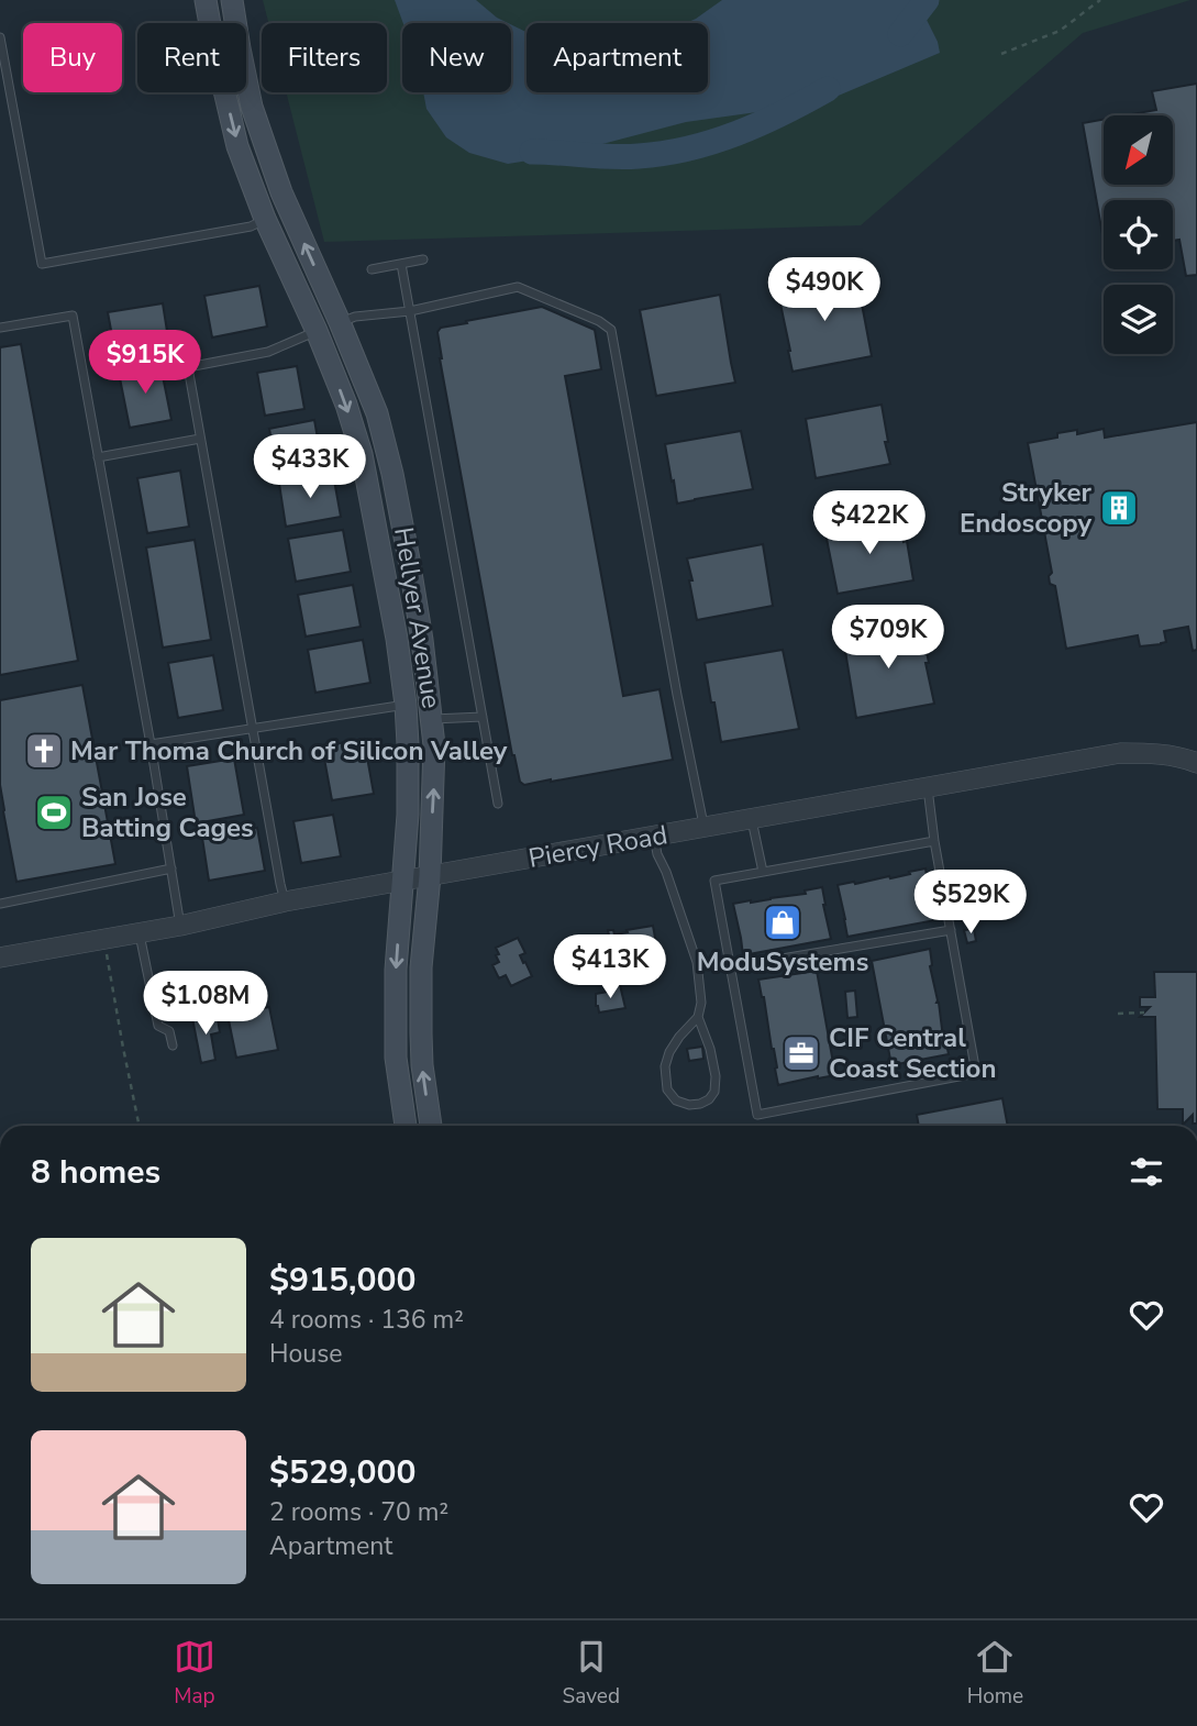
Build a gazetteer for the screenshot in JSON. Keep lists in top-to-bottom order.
{
  "streets": {
    "main road": ["Hellyer Avenue"],
    "street": ["Piercy Road"]
  },
  "crossings": [
    ["Hellyer Avenue", "Piercy Road"]
  ],
  "places": {
    "building": ["Stryker Endoscopy"],
    "church": ["Mar Thoma Church of Silicon Valley"],
    "sports": ["San Jose Batting Cages"],
    "shop": ["ModuSystems"],
    "office": ["CIF Central Coast Section"]
  },
  "north": "bottom left",
  "page": {
    "chip": [
      "Buy",
      "Rent",
      "Filters",
      "New",
      "Apartment"
    ],
    "price": [
      "$490K",
      "$915K",
      "$433K",
      "$422K",
      "$709K",
      "$529K",
      "$413K",
      "$1.08M"
    ],
    "heading": "8 homes",
    "list": [
      {
        "name": "$915,000",
        "note": "4 rooms · 136 m² · House"
      },
      {
        "name": "$529,000",
        "note": "2 rooms · 70 m² · Apartment"
      }
    ],
    "tabs": ["Map", "Saved", "Home"]
  }
}
